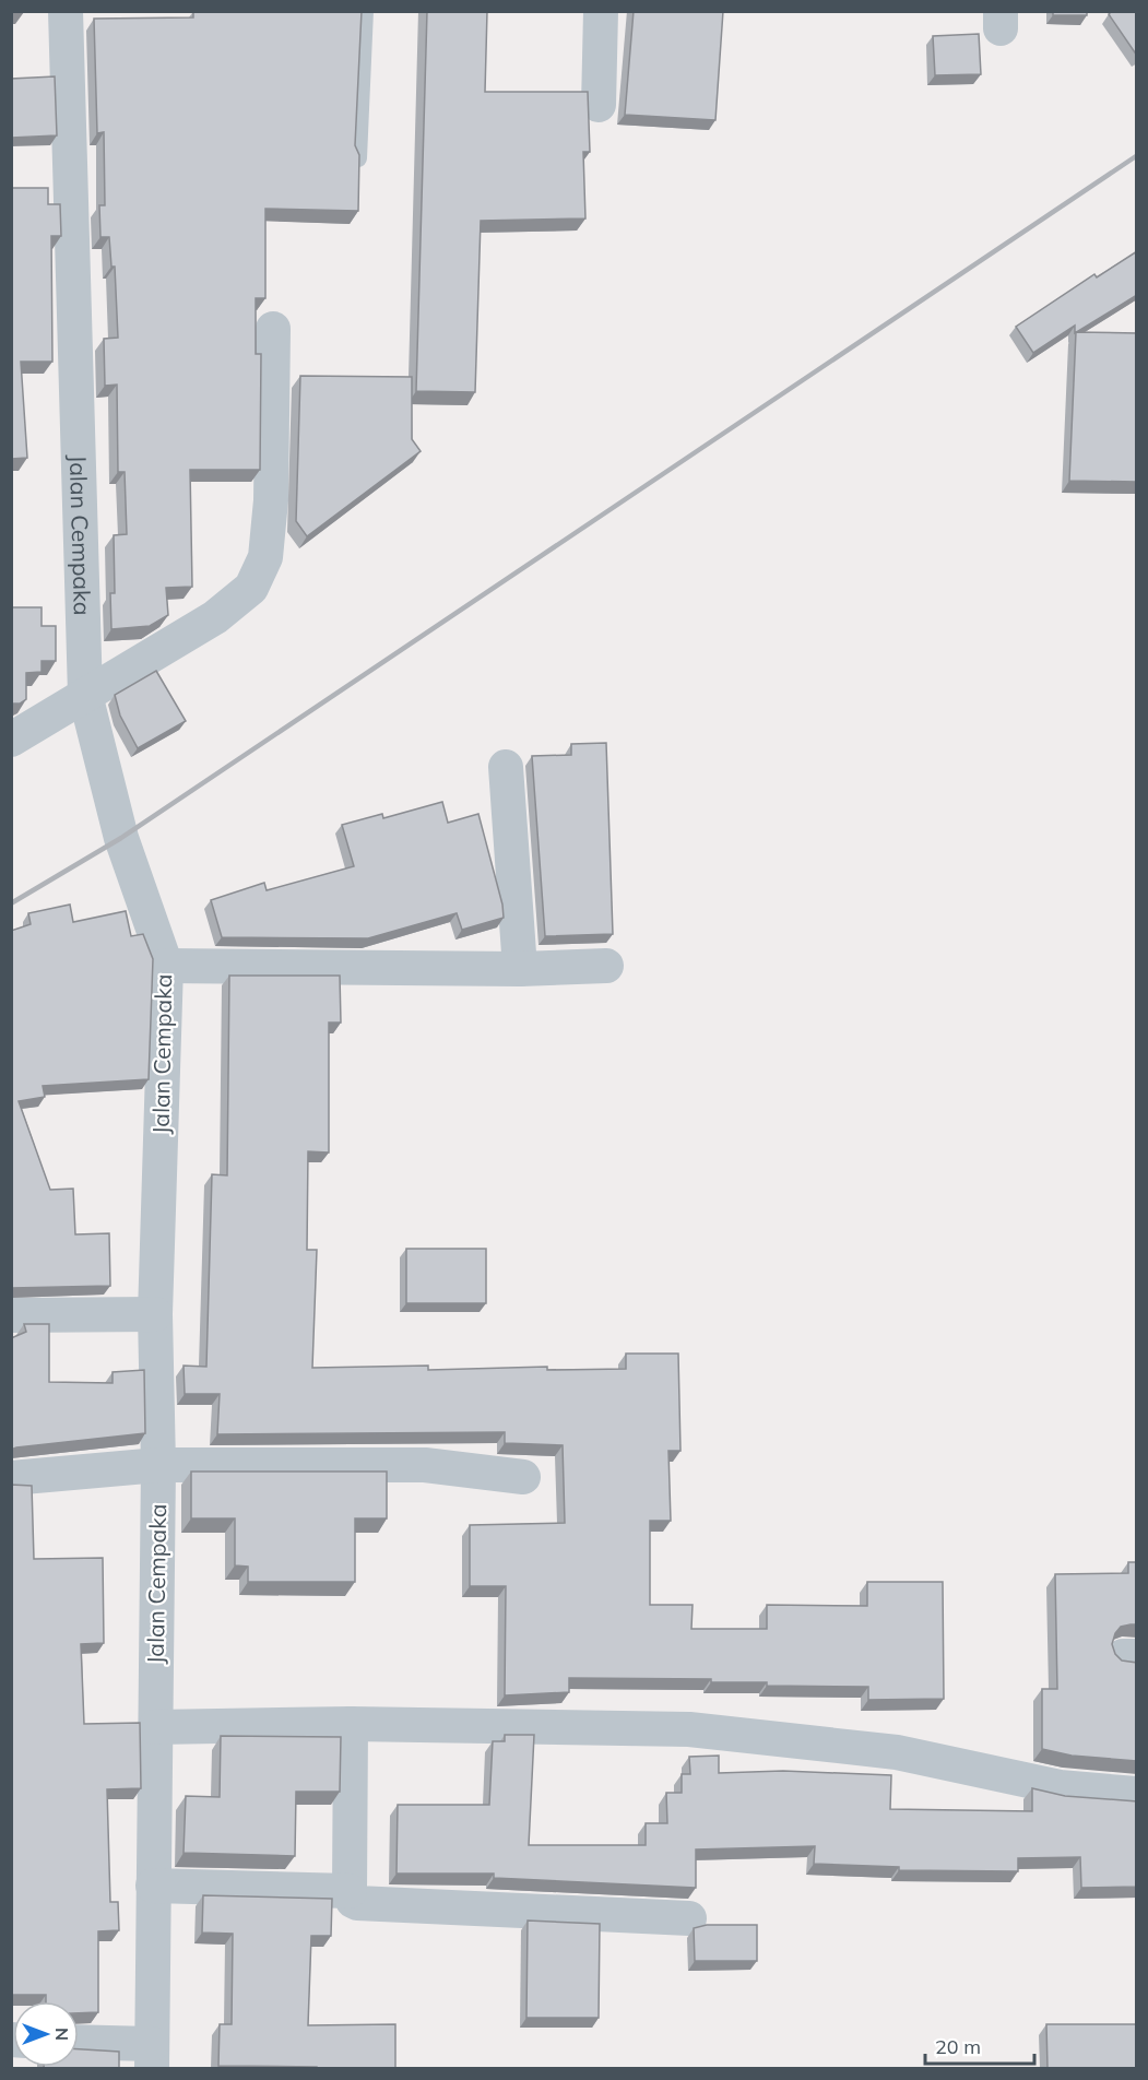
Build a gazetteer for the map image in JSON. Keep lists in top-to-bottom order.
{
  "streets": {
    "street": ["Jalan Cempaka"]
  },
  "scale_bar": "20 m",
  "north": "right"
}
